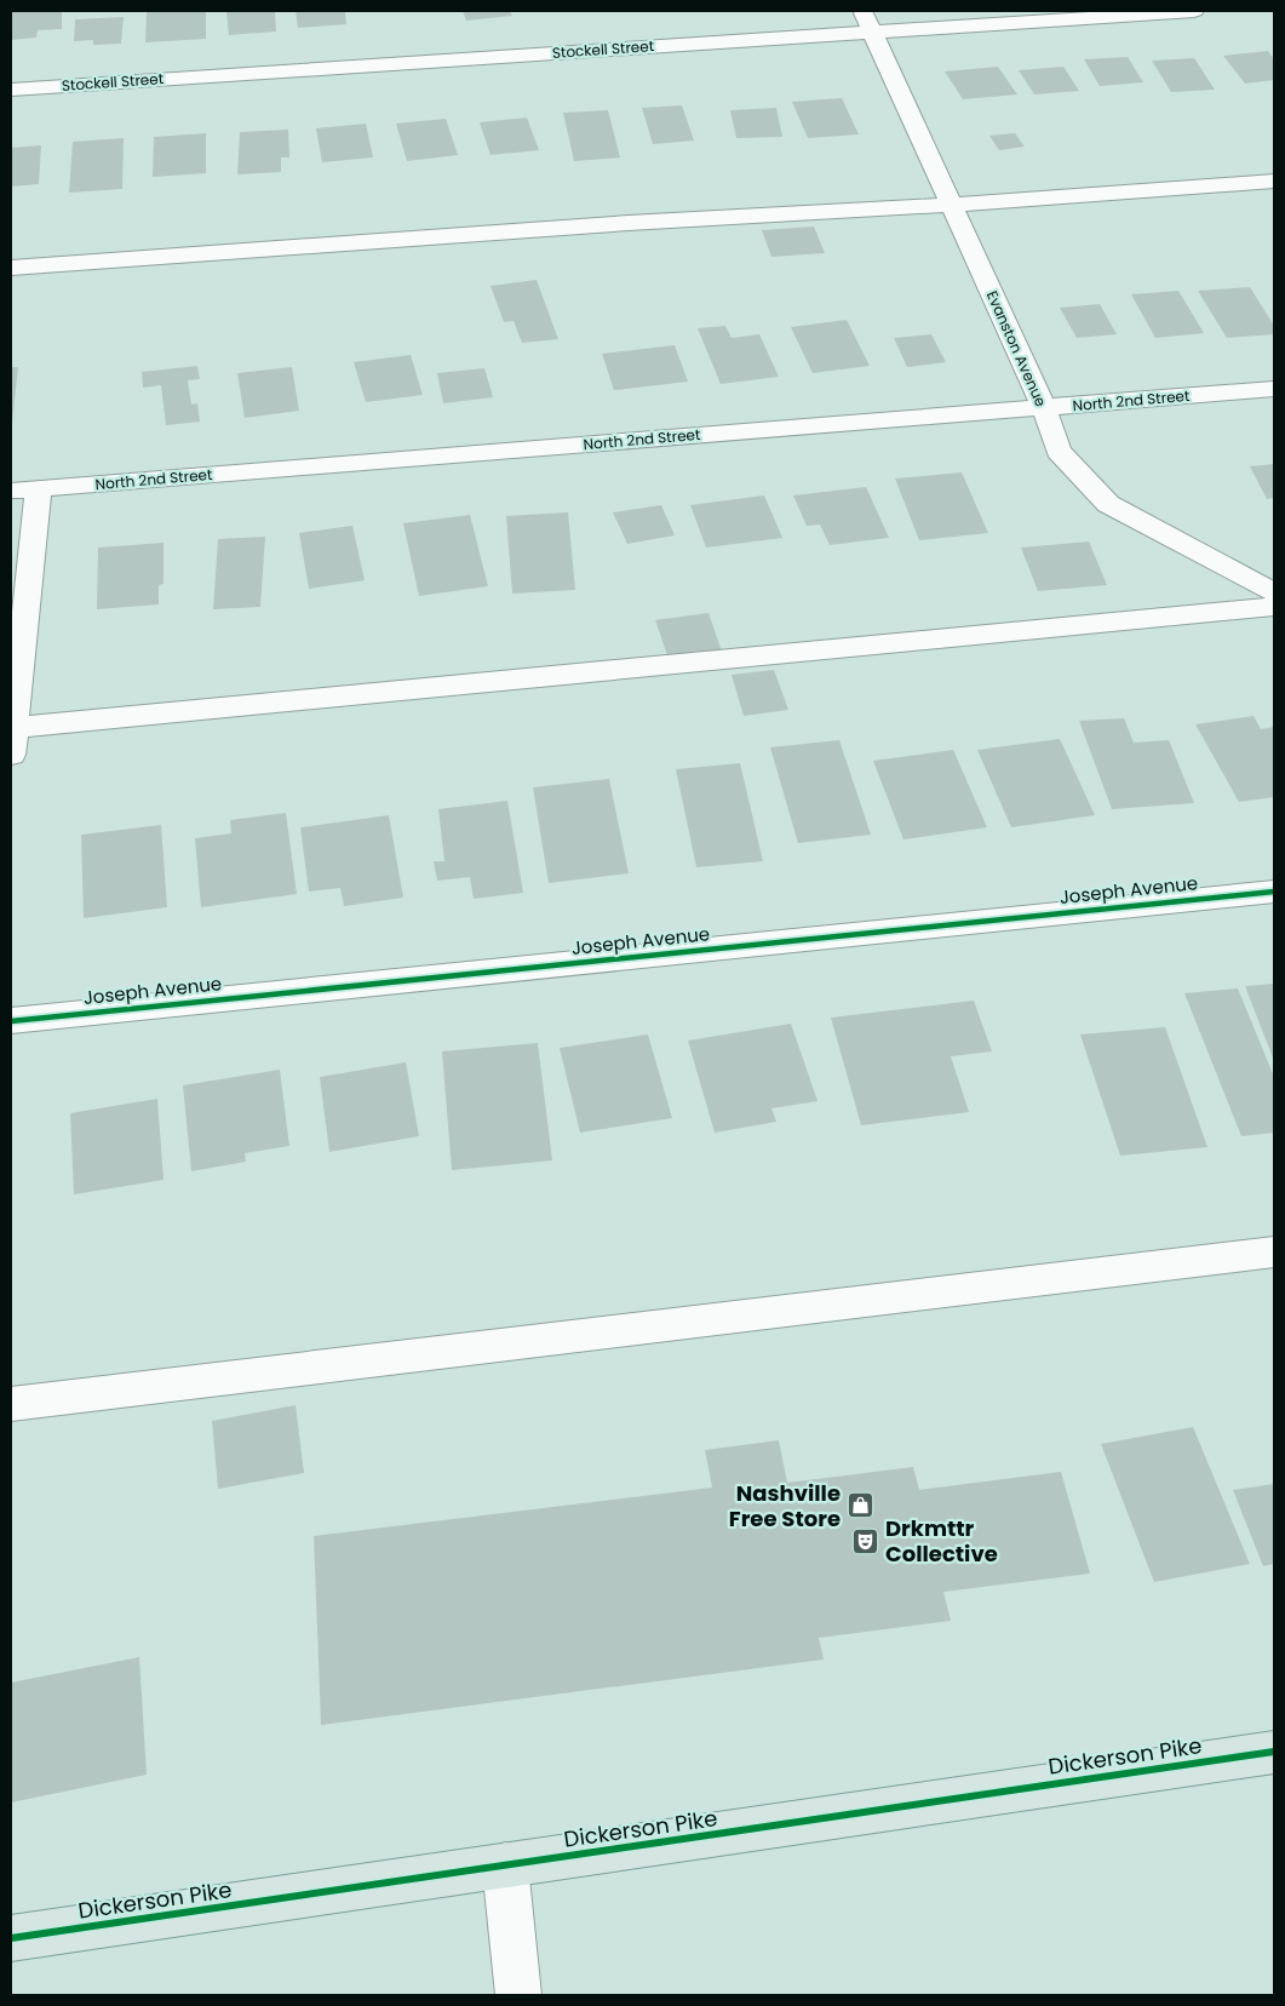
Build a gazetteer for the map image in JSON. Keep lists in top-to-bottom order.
{
  "streets": {
    "main road": ["Dickerson Pike"],
    "street": [
      "Stockell Street",
      "Evanston Avenue",
      "North 2nd Street",
      "Joseph Avenue"
    ]
  },
  "crossings": [
    ["Stockell Street", "Evanston Avenue"],
    ["Evanston Avenue", "North 2nd Street"]
  ],
  "places": {
    "shop": ["Nashville Free Store"],
    "theatre": ["Drkmttr Collective"]
  }
}
